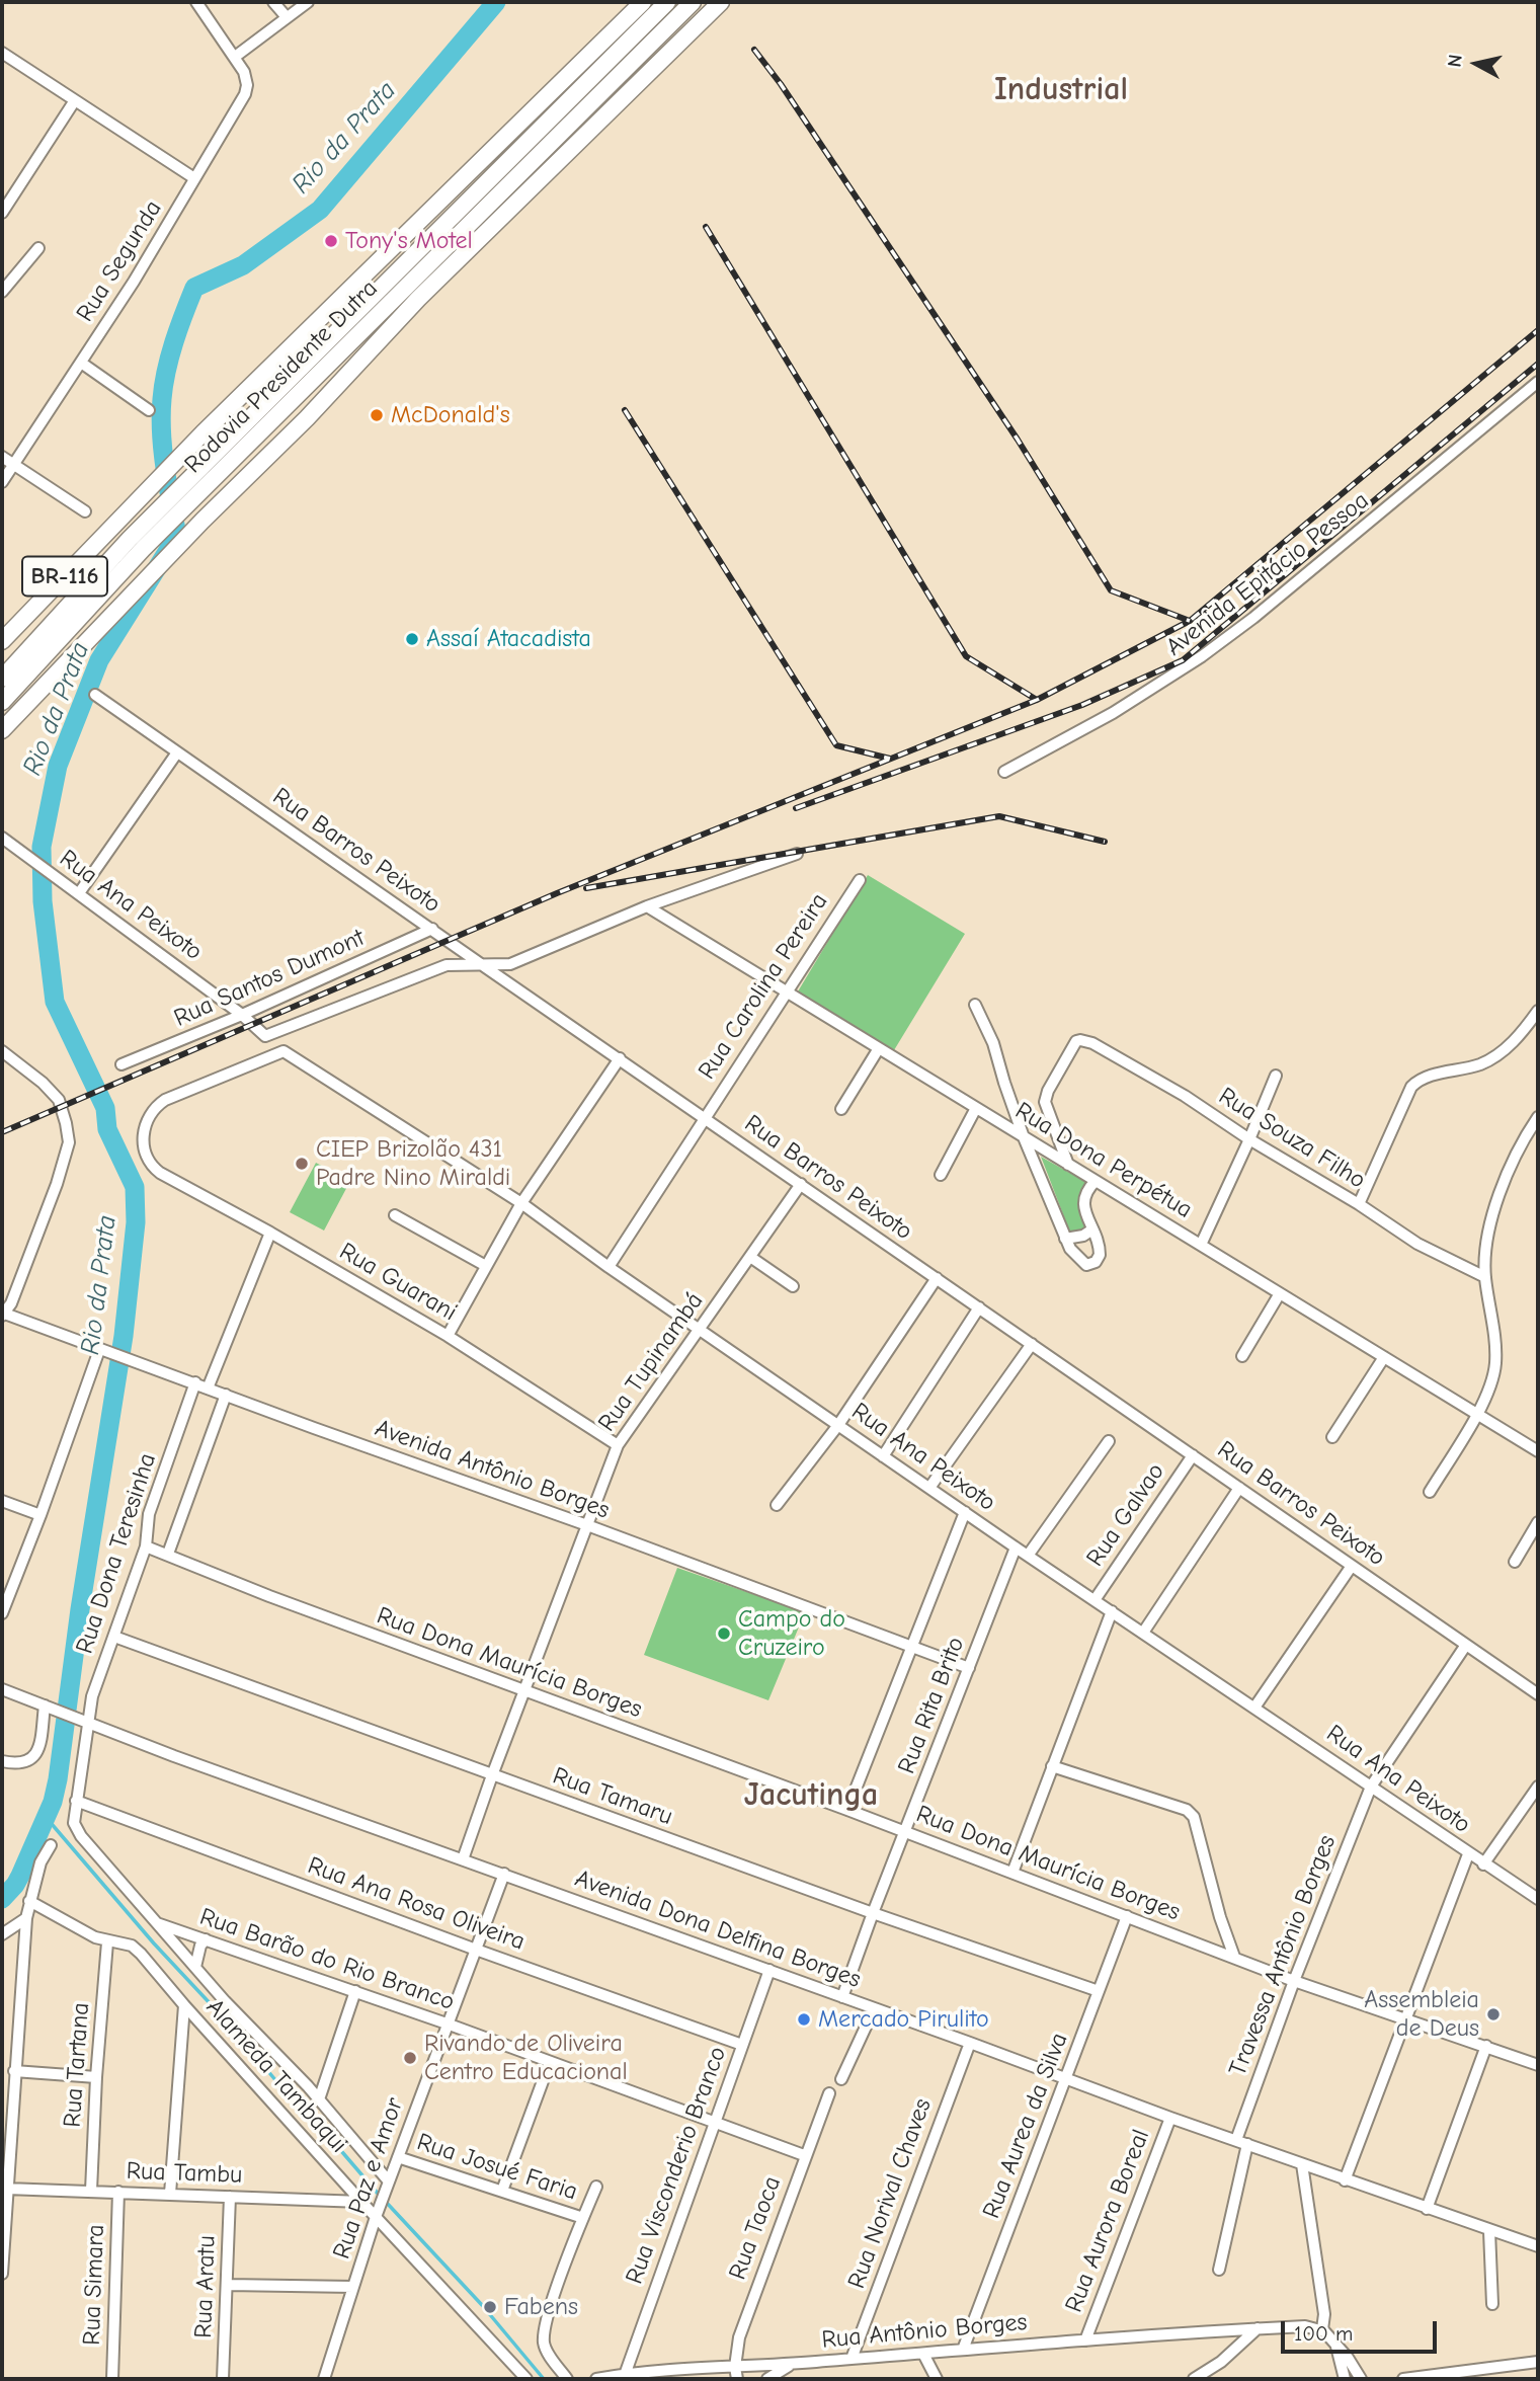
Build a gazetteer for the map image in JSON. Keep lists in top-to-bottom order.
{
  "streets": {
    "highway": ["Rodovia Presidente Dutra", "BR-116"],
    "street": [
      "Rua Segunda",
      "Avenida Epitácio Pessoa",
      "Rua Barros Peixoto",
      "Rua Ana Peixoto",
      "Rua Santos Dumont",
      "Rua Carolina Pereira",
      "Rua Souza Filho",
      "Rua Dona Perpétua",
      "Rua Guarani",
      "Rua Tupinambá",
      "Avenida Antônio Borges",
      "Rua Galvao",
      "Rua Dona Teresinha",
      "Rua Dona Maurícia Borges",
      "Rua Rita Brito",
      "Rua Tamaru",
      "Rua Ana Rosa Oliveira",
      "Avenida Dona Delfina Borges",
      "Travessa Antônio Borges",
      "Rua Barão do Rio Branco",
      "Rua Tartana",
      "Alameda Tambaqui",
      "Rua Aurea da Silva",
      "Rua Visconderio Branco",
      "Rua Josué Faria",
      "Rua Tambu",
      "Rua Paz e Amor",
      "Rua Norival Chaves",
      "Rua Aurora Boreal",
      "Rua Taoca",
      "Rua Simara",
      "Rua Aratu",
      "Rua Antônio Borges"
    ]
  },
  "crossings": [
    ["Rua Barros Peixoto", "Rua Ana Peixoto"],
    ["Rua Barros Peixoto", "Rua Santos Dumont"],
    ["Rua Barros Peixoto", "Rua Carolina Pereira"],
    ["Rua Barros Peixoto", "Rua Tupinambá"],
    ["Rua Barros Peixoto", "Rua Galvao"],
    ["Rua Barros Peixoto", "Travessa Antônio Borges"],
    ["Rua Ana Peixoto", "Rua Santos Dumont"],
    ["Rua Ana Peixoto", "Rua Carolina Pereira"],
    ["Rua Ana Peixoto", "Rua Guarani"],
    ["Rua Ana Peixoto", "Rua Tupinambá"],
    ["Rua Ana Peixoto", "Rua Galvao"],
    ["Rua Ana Peixoto", "Rua Rita Brito"],
    ["Rua Ana Peixoto", "Travessa Antônio Borges"],
    ["Rua Carolina Pereira", "Rua Dona Perpétua"],
    ["Rua Souza Filho", "Rua Dona Perpétua"],
    ["Rua Guarani", "Rua Tupinambá"],
    ["Rua Tupinambá", "Avenida Antônio Borges"],
    ["Rua Tupinambá", "Rua Dona Maurícia Borges"],
    ["Rua Tupinambá", "Rua Tamaru"],
    ["Rua Tupinambá", "Avenida Dona Delfina Borges"],
    ["Avenida Antônio Borges", "Rua Dona Teresinha"],
    ["Avenida Antônio Borges", "Rua Rita Brito"],
    ["Rua Dona Teresinha", "Rua Dona Maurícia Borges"],
    ["Rua Dona Teresinha", "Rua Tamaru"],
    ["Rua Dona Teresinha", "Rua Ana Rosa Oliveira"],
    ["Rua Dona Teresinha", "Avenida Dona Delfina Borges"],
    ["Rua Dona Teresinha", "Rua Barão do Rio Branco"],
    ["Rua Dona Maurícia Borges", "Rua Rita Brito"],
    ["Rua Dona Maurícia Borges", "Travessa Antônio Borges"],
    ["Rua Dona Maurícia Borges", "Rua Aurea da Silva"],
    ["Rua Rita Brito", "Rua Tamaru"],
    ["Rua Rita Brito", "Avenida Dona Delfina Borges"],
    ["Rua Tamaru", "Rua Aurea da Silva"],
    ["Rua Ana Rosa Oliveira", "Rua Visconderio Branco"],
    ["Rua Ana Rosa Oliveira", "Rua Paz e Amor"],
    ["Avenida Dona Delfina Borges", "Travessa Antônio Borges"],
    ["Avenida Dona Delfina Borges", "Rua Aurea da Silva"],
    ["Avenida Dona Delfina Borges", "Rua Visconderio Branco"],
    ["Avenida Dona Delfina Borges", "Rua Paz e Amor"],
    ["Avenida Dona Delfina Borges", "Rua Norival Chaves"],
    ["Avenida Dona Delfina Borges", "Rua Aurora Boreal"],
    ["Rua Barão do Rio Branco", "Rua Visconderio Branco"],
    ["Rua Barão do Rio Branco", "Rua Paz e Amor"],
    ["Rua Barão do Rio Branco", "Rua Taoca"],
    ["Rua Tartana", "Alameda Tambaqui"],
    ["Rua Tartana", "Rua Tambu"],
    ["Alameda Tambaqui", "Rua Tambu"],
    ["Alameda Tambaqui", "Rua Paz e Amor"],
    ["Rua Aurea da Silva", "Rua Antônio Borges"],
    ["Rua Visconderio Branco", "Rua Antônio Borges"],
    ["Rua Josué Faria", "Rua Paz e Amor"],
    ["Rua Tambu", "Rua Simara"],
    ["Rua Tambu", "Rua Aratu"],
    ["Rua Norival Chaves", "Rua Antônio Borges"],
    ["Rua Aurora Boreal", "Rua Antônio Borges"],
    ["Rua Taoca", "Rua Antônio Borges"]
  ],
  "districts": ["Industrial", "Jacutinga"],
  "water": ["Rio da Prata"],
  "places": [
    "Tony's Motel",
    "McDonald's",
    "Assaí Atacadista",
    "CIEP Brizolão 431 Padre Nino Miraldi",
    "Campo do Cruzeiro",
    "Assembleia de Deus",
    "Mercado Pirulito",
    "Rivando de Oliveira Centro Educacional",
    "Fabens"
  ],
  "scale_bar": "100 m",
  "north": "left"
}
